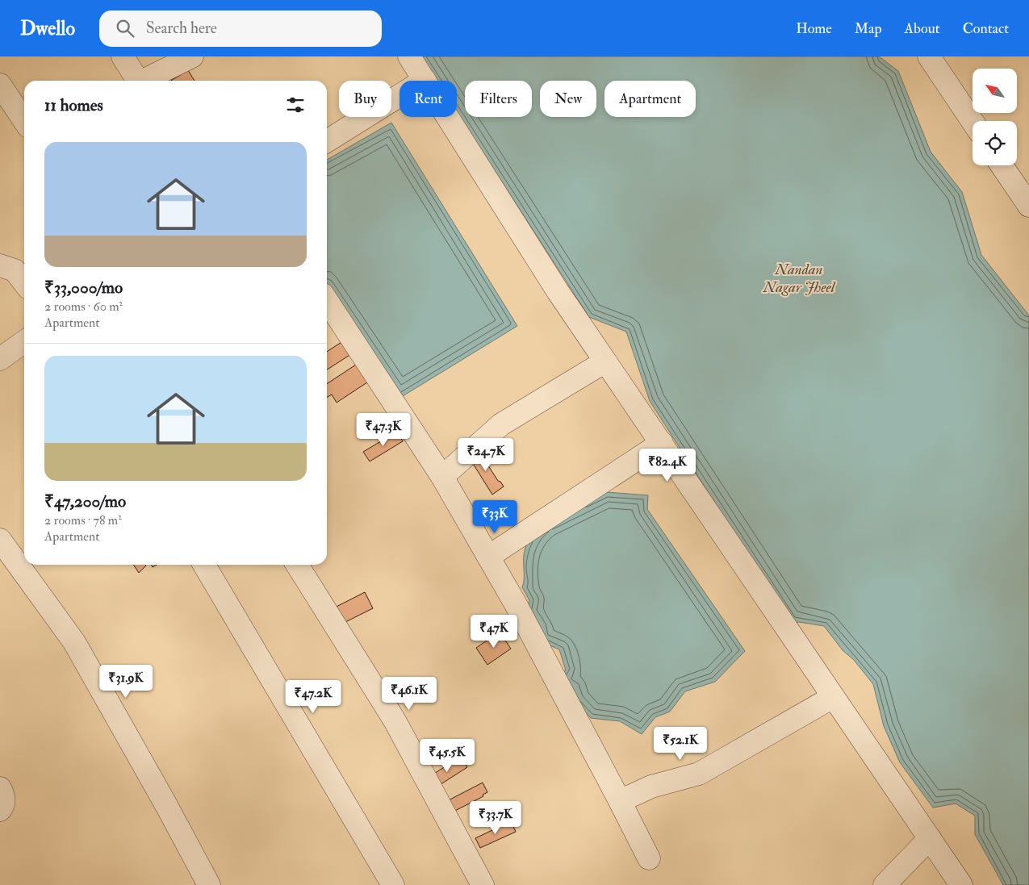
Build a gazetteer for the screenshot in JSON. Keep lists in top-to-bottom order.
{
  "water": ["Nandan Nagar Jheel"],
  "north": "top left",
  "page": {
    "header": "Dwello",
    "search": "Search here",
    "nav": [
      "Home",
      "Map",
      "About",
      "Contact"
    ],
    "chip": [
      "Buy",
      "Rent",
      "Filters",
      "New",
      "Apartment"
    ],
    "heading": "11 homes",
    "list": [
      {
        "name": "₹33,000/mo",
        "note": "2 rooms · 60 m² · Apartment"
      },
      {
        "name": "₹47,200/mo",
        "note": "2 rooms · 78 m² · Apartment"
      }
    ],
    "price": [
      "₹47.3K",
      "₹24.7K",
      "₹82.4K",
      "₹33K",
      "₹47K",
      "₹31.9K",
      "₹46.1K",
      "₹47.2K",
      "₹52.1K",
      "₹45.5K",
      "₹33.7K"
    ]
  }
}
